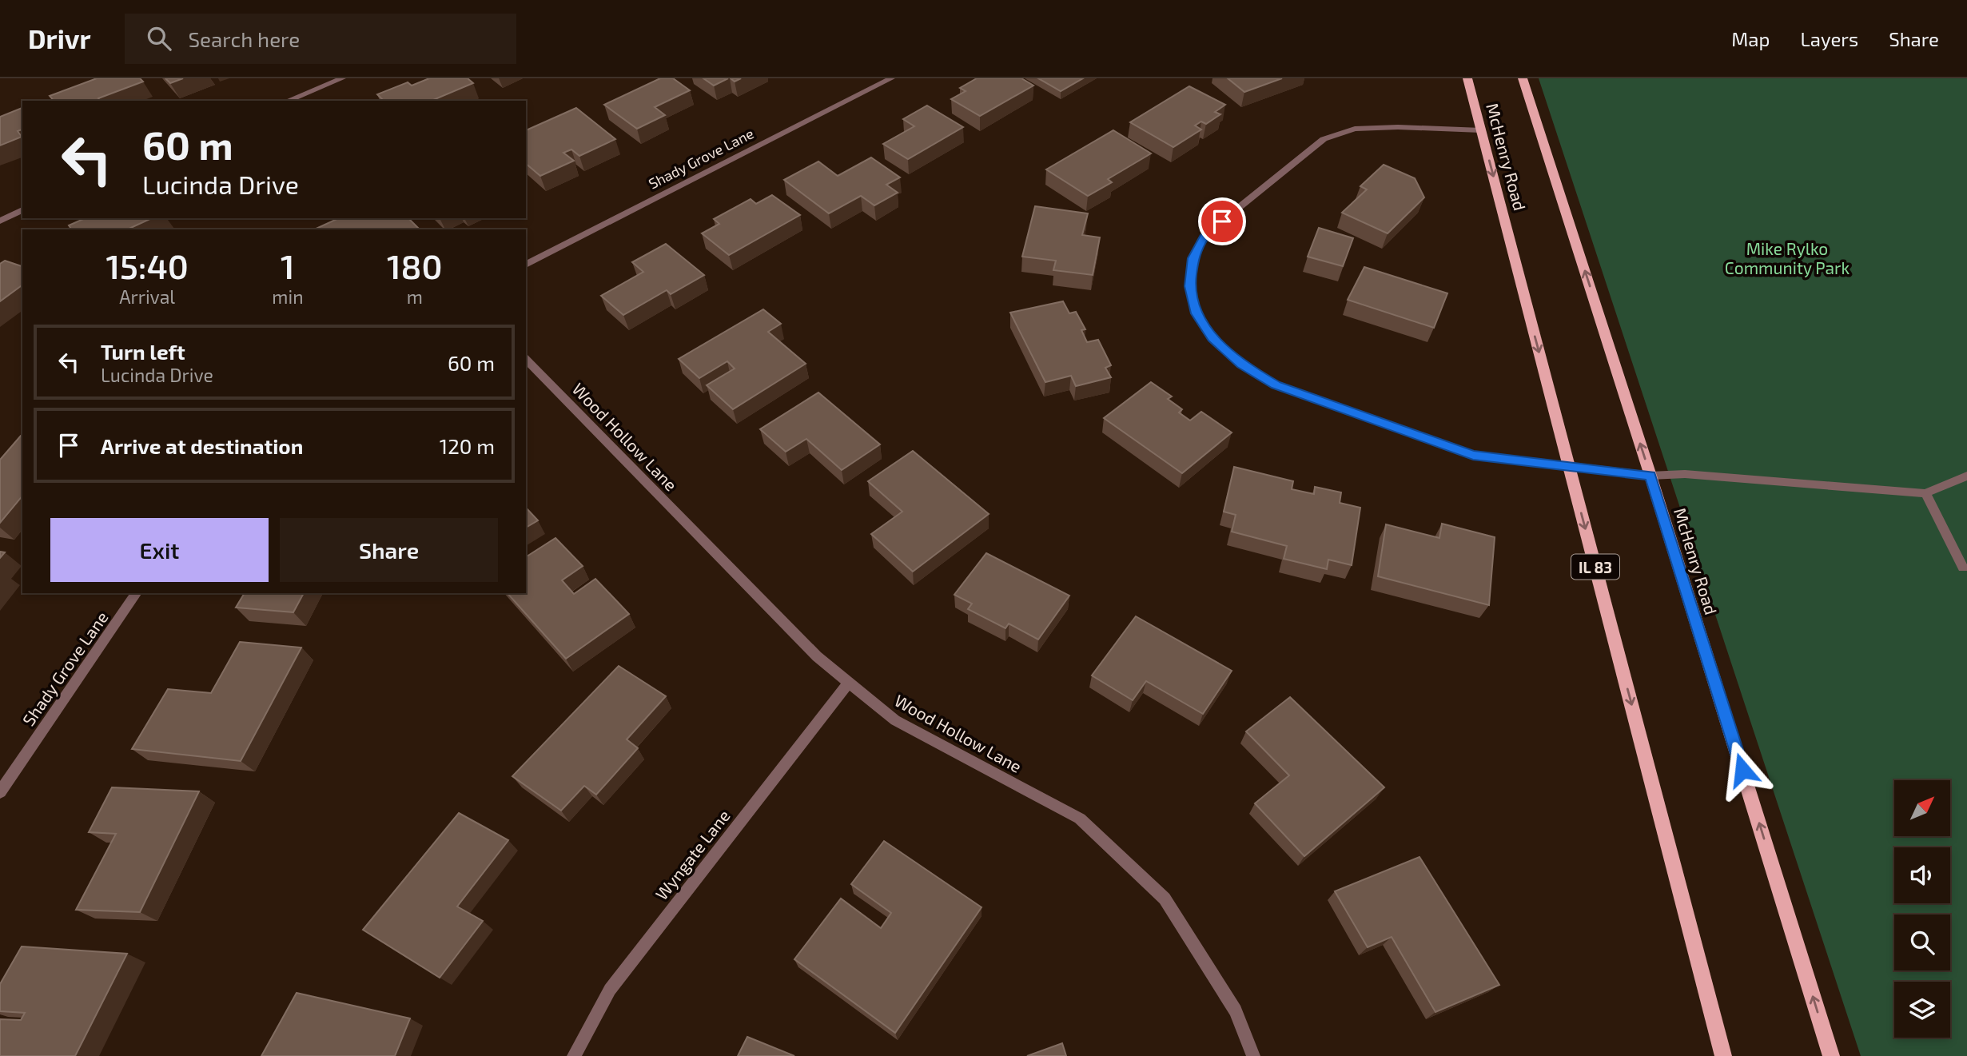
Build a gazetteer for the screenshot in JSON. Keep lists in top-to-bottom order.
{
  "streets": {
    "main road": ["McHenry Road", "IL 83"],
    "street": ["Shady Grove Lane", "Wood Hollow Lane", "Wyngate Lane"]
  },
  "crossings": [
    ["Wood Hollow Lane", "Wyngate Lane"]
  ],
  "parks": ["Mike Rylko Community Park"],
  "north": "top right",
  "page": {
    "header": "Drivr",
    "search": "Search here",
    "nav": ["Map", "Layers", "Share"],
    "turn": ["60 m", "Lucinda Drive"],
    "eta": [
      "15:40",
      "Arrival",
      "1",
      "min",
      "180",
      "m"
    ],
    "list": [
      {
        "name": "Turn left",
        "note": "Lucinda Drive",
        "value": "60 m"
      },
      {
        "name": "Arrive at destination",
        "value": "120 m"
      }
    ],
    "buttons": ["Exit", "Share"]
  }
}
